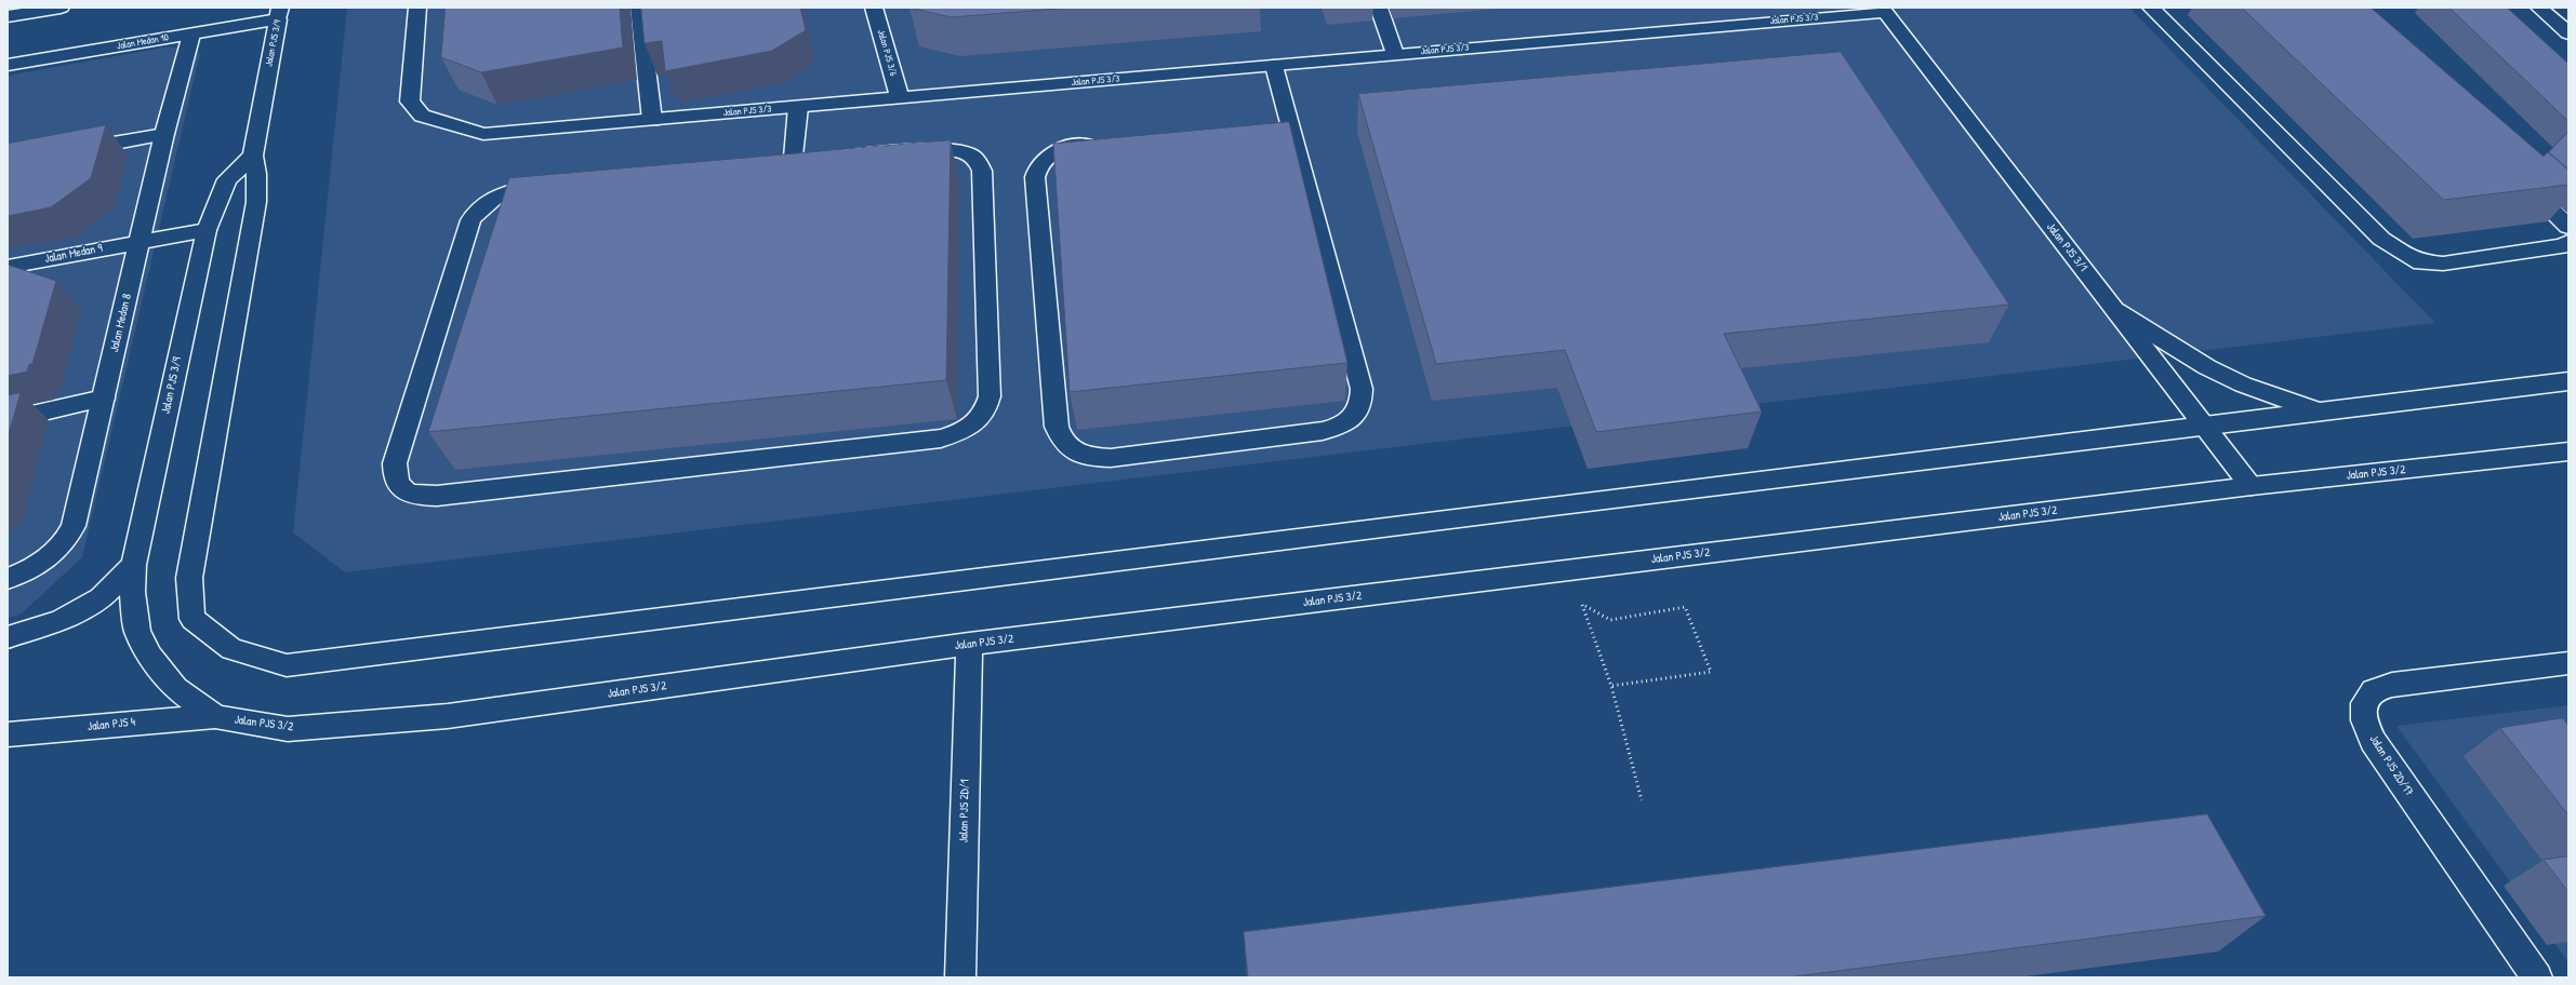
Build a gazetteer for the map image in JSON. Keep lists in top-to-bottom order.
{
  "streets": {
    "main road": [
      "Jalan PJS 3/3",
      "Jalan Medan 10",
      "Jalan PJS 3/9",
      "Jalan PJS 3/6",
      "Jalan PJS 3/1",
      "Jalan Medan 9",
      "Jalan Medan 8",
      "Jalan PJS 3/2",
      "Jalan PJS 4",
      "Jalan PJS 2D/17",
      "Jalan PJS 2D/1"
    ]
  },
  "crossings": [
    ["Jalan PJS 3/3", "Jalan PJS 3/6"],
    ["Jalan PJS 3/3", "Jalan PJS 3/1"],
    ["Jalan Medan 10", "Jalan PJS 3/9"],
    ["Jalan Medan 10", "Jalan Medan 8"],
    ["Jalan PJS 3/9", "Jalan PJS 3/1"],
    ["Jalan PJS 3/9", "Jalan Medan 9"],
    ["Jalan PJS 3/9", "Jalan PJS 3/2"],
    ["Jalan PJS 3/1", "Jalan PJS 3/2"],
    ["Jalan Medan 9", "Jalan Medan 8"],
    ["Jalan PJS 3/2", "Jalan PJS 4"],
    ["Jalan PJS 3/2", "Jalan PJS 2D/1"]
  ]
}
